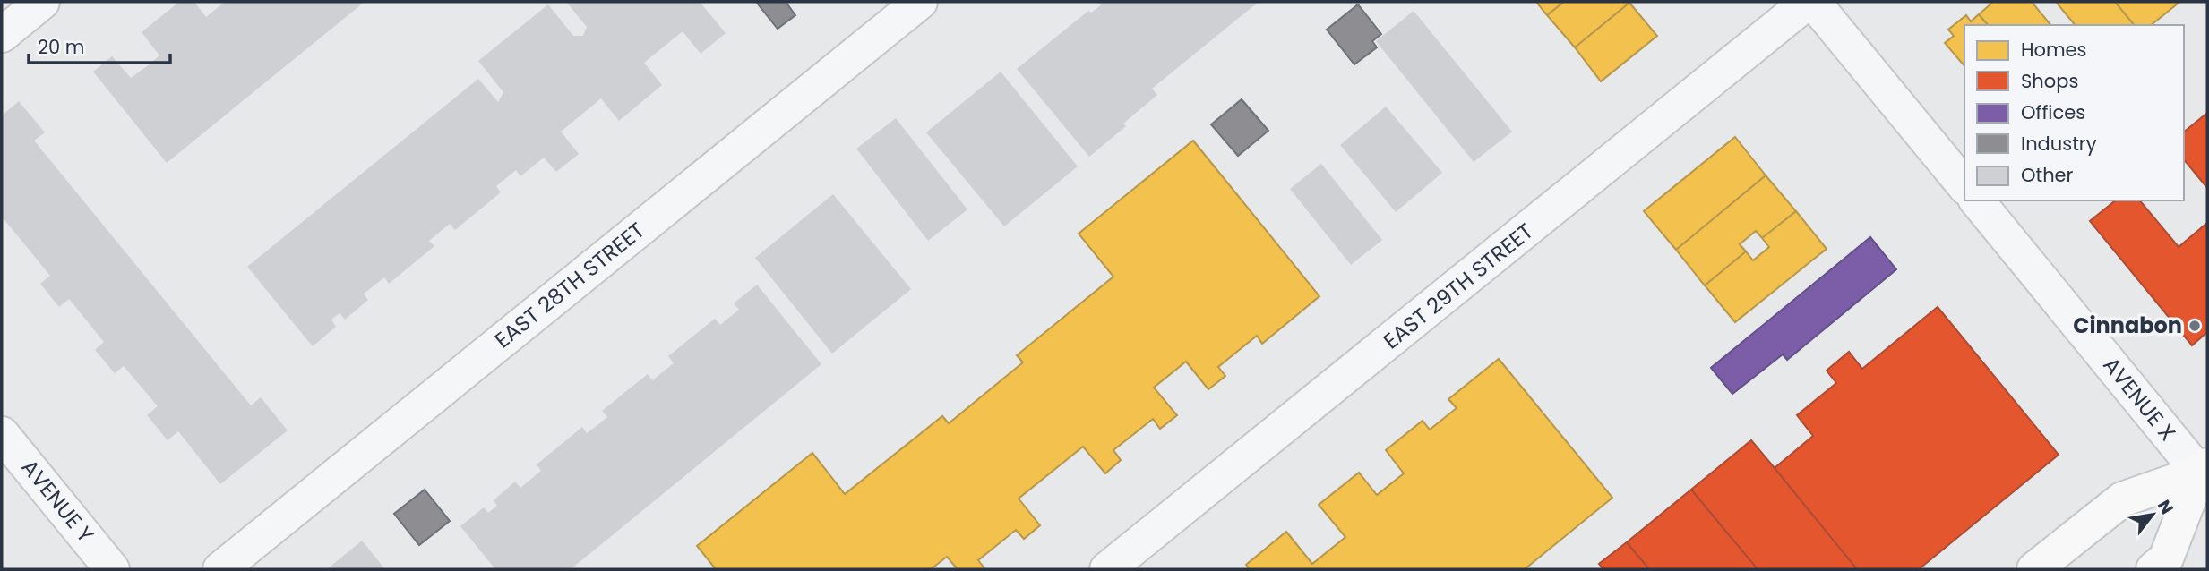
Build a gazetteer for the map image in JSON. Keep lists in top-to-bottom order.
{
  "streets": {
    "street": [
      "EAST 28TH STREET",
      "EAST 29TH STREET",
      "AVENUE X",
      "AVENUE Y"
    ]
  },
  "places": ["Cinnabon"],
  "legend": [
    "Homes",
    "Shops",
    "Offices",
    "Industry",
    "Other"
  ],
  "scale_bar": "20 m",
  "north": "top right"
}
